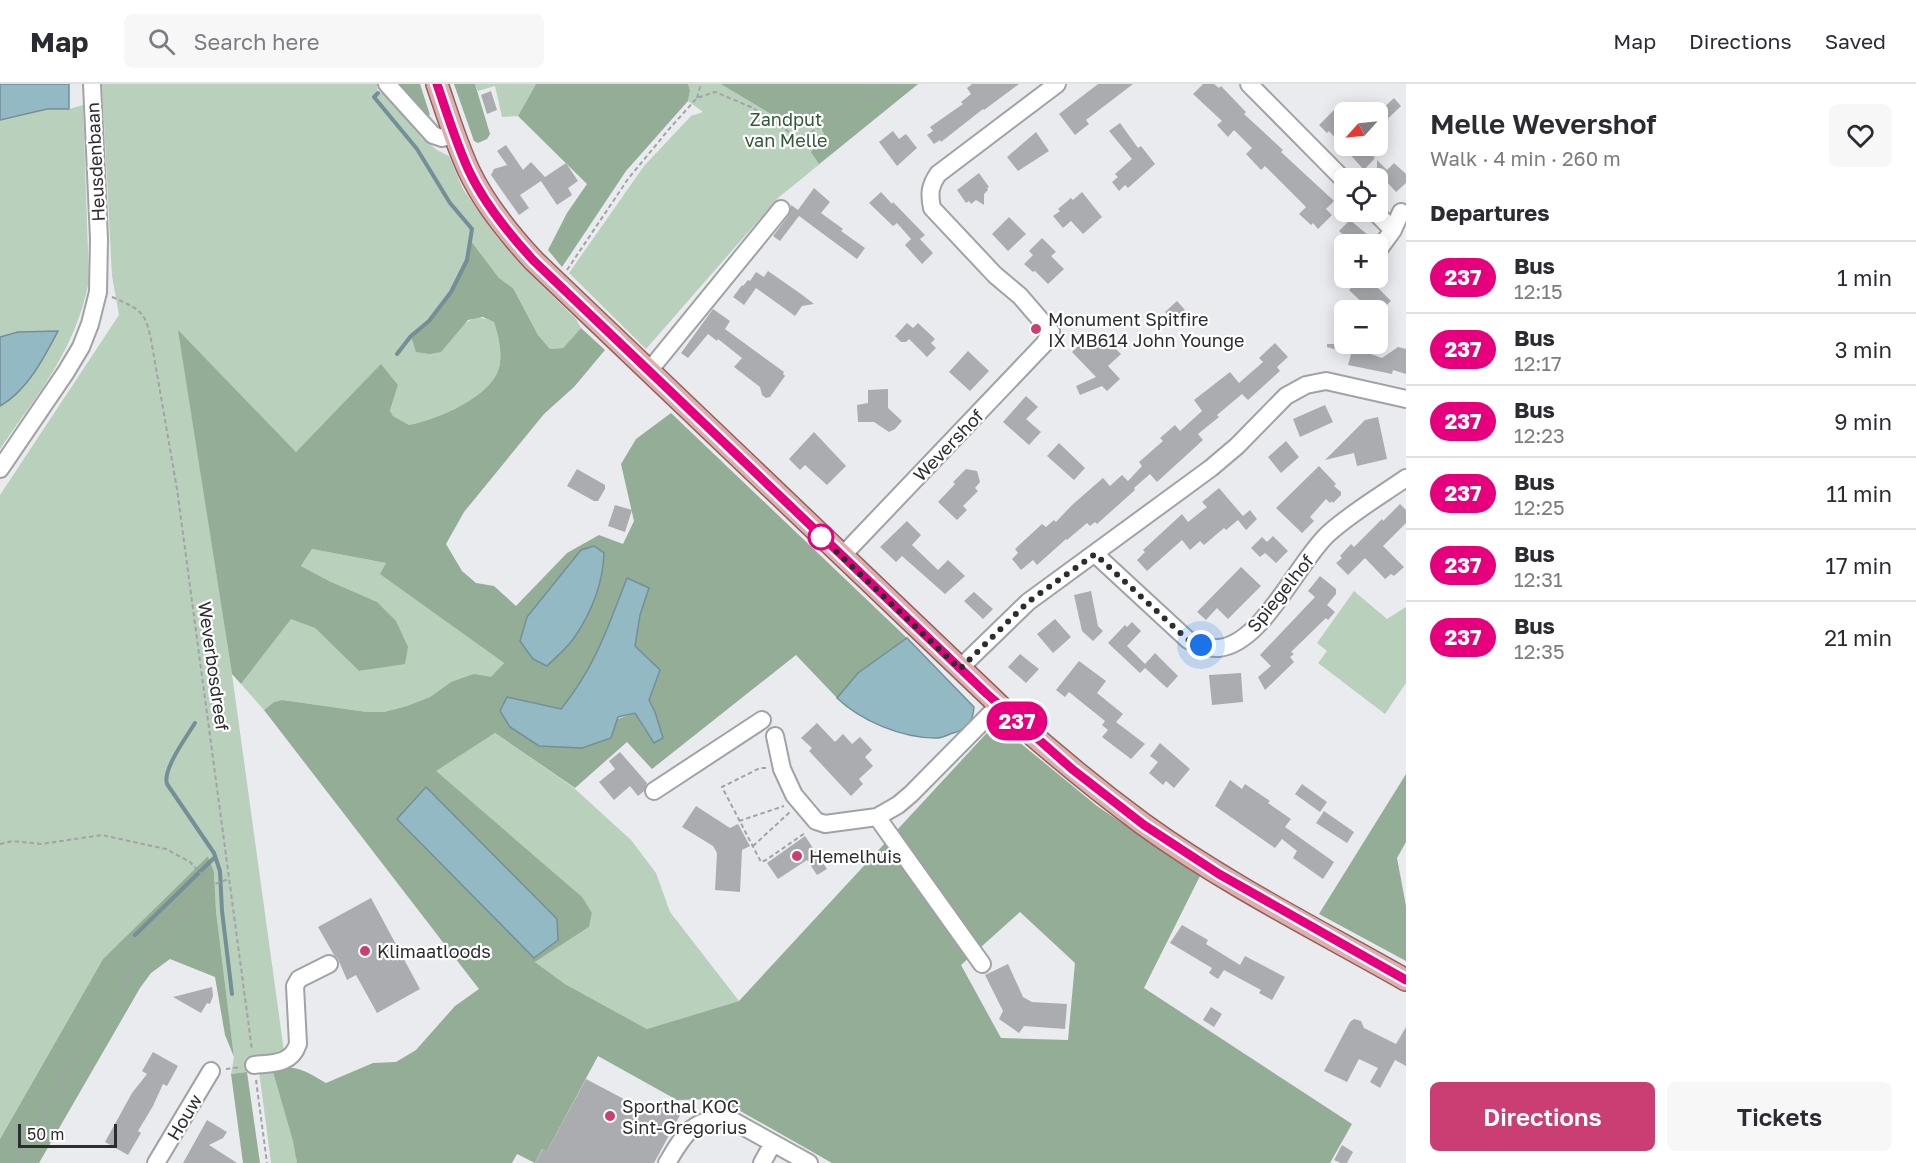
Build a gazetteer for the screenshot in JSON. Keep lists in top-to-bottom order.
{
  "streets": {
    "street": [
      "Heusdenbaan",
      "Wevershof",
      "Spiegelhof",
      "Houw"
    ],
    "path": ["Weverbosdreef"]
  },
  "parks": ["Zandput van Melle"],
  "places": [
    "Monument Spitfire IX MB614 John Younge",
    "Hemelhuis",
    "Klimaatloods",
    "Sporthal KOC Sint-Gregorius"
  ],
  "lines": ["bus line 237"],
  "scale_bar": "50 m",
  "north": "bottom left",
  "page": {
    "header": "Map",
    "search": "Search here",
    "nav": ["Map", "Directions", "Saved"],
    "on_map": "237",
    "heading": [
      ["Melle Wevershof", "Walk · 4 min · 260 m"],
      "Departures"
    ],
    "map_buttons": ["+", "−"],
    "list": [
      {
        "mark": "237",
        "name": "Bus",
        "note": "12:15",
        "value": "1 min"
      },
      {
        "mark": "237",
        "name": "Bus",
        "note": "12:17",
        "value": "3 min"
      },
      {
        "mark": "237",
        "name": "Bus",
        "note": "12:23",
        "value": "9 min"
      },
      {
        "mark": "237",
        "name": "Bus",
        "note": "12:25",
        "value": "11 min"
      },
      {
        "mark": "237",
        "name": "Bus",
        "note": "12:31",
        "value": "17 min"
      },
      {
        "mark": "237",
        "name": "Bus",
        "note": "12:35",
        "value": "21 min"
      }
    ],
    "buttons": ["Directions", "Tickets"],
    "scale": "50 m"
  }
}
